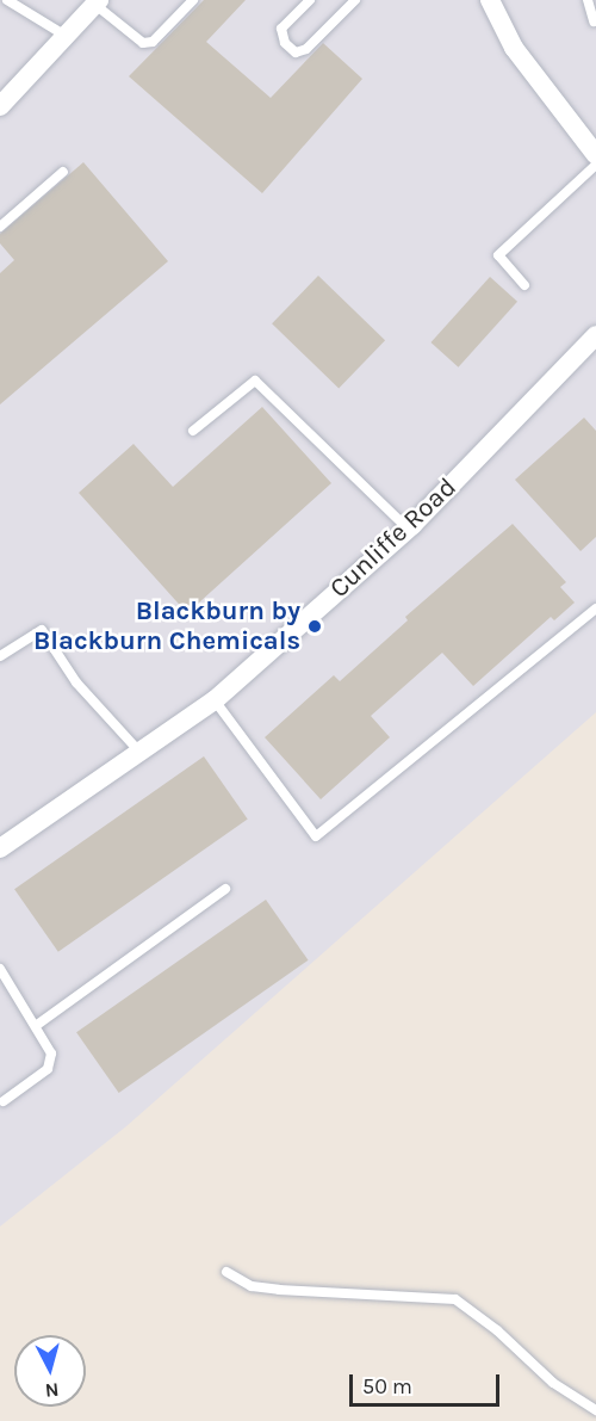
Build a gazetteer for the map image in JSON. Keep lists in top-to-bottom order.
{
  "streets": {
    "street": ["Cunliffe Road"]
  },
  "places": ["Blackburn by Blackburn Chemicals"],
  "scale_bar": "50 m",
  "north": "bottom"
}
